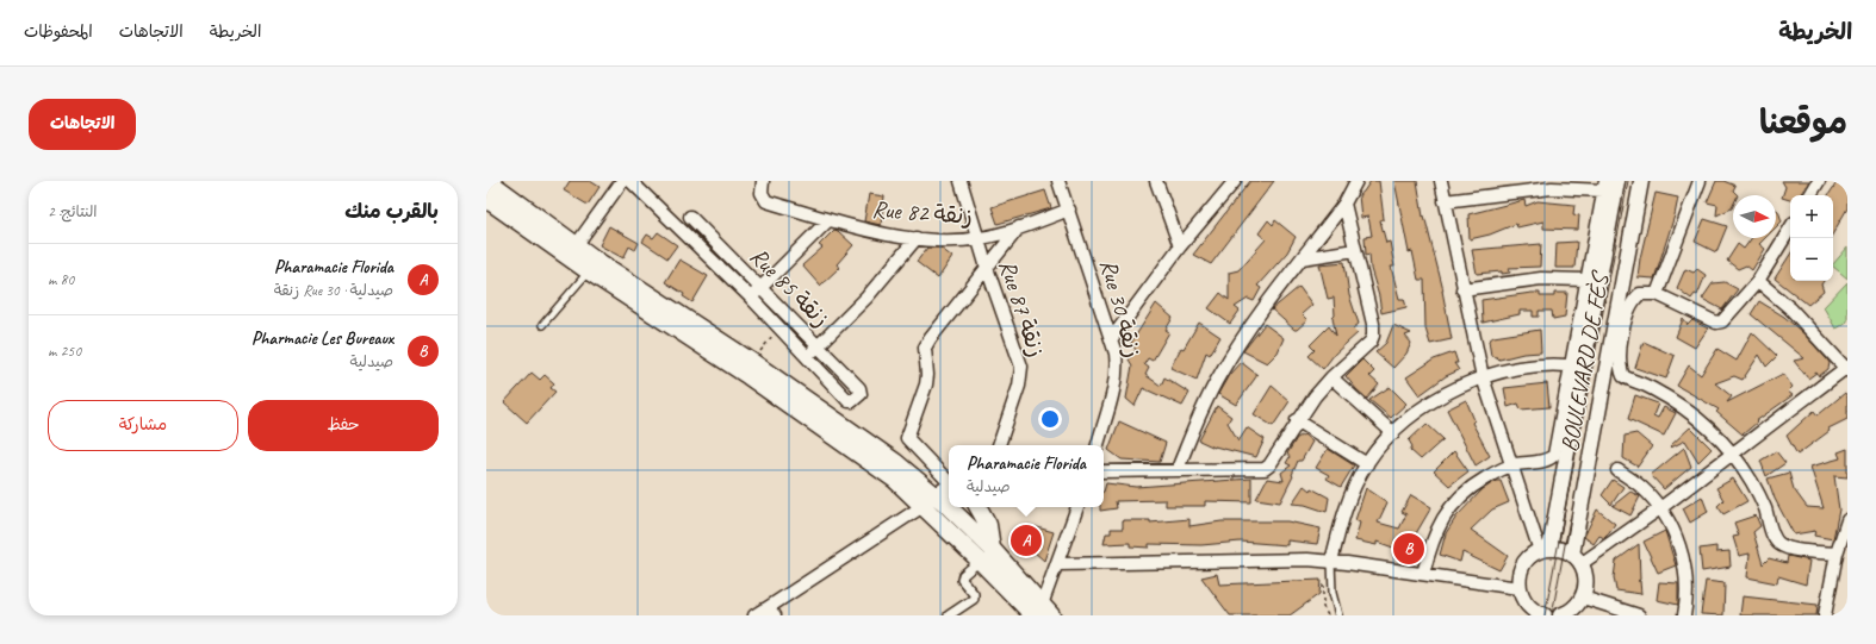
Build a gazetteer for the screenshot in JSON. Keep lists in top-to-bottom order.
{
  "streets": {
    "street": [
      "Rue 82 زنقة",
      "Rue 85 زنقة",
      "Rue 87 زنقة",
      "Rue 30 زنقة",
      "BOULEVARD DE FÈS"
    ]
  },
  "crossings": [
    ["Rue 82 زنقة", "Rue 87 زنقة"],
    ["Rue 82 زنقة", "Rue 30 زنقة"]
  ],
  "north": "right",
  "page": {
    "header": "الخريطة",
    "nav": ["الخريطة", "الاتجاهات", "المحفوظات"],
    "title": "موقعنا",
    "buttons": [
      "الاتجاهات",
      ["حفظ", "مشاركة"]
    ],
    "heading": ["بالقرب منك", "النتائج: 2"],
    "map_buttons": ["+", "−"],
    "list": [
      {
        "mark": "A",
        "name": "Pharamacie Florida",
        "note": "صيدلية · Rue 30 زنقة",
        "value": "80 m"
      },
      {
        "mark": "B",
        "name": "Pharmacie Les Bureaux",
        "note": "صيدلية",
        "value": "250 m"
      }
    ],
    "popup": ["Pharamacie Florida", "صيدلية"],
    "pins": ["A", "B"]
  }
}
